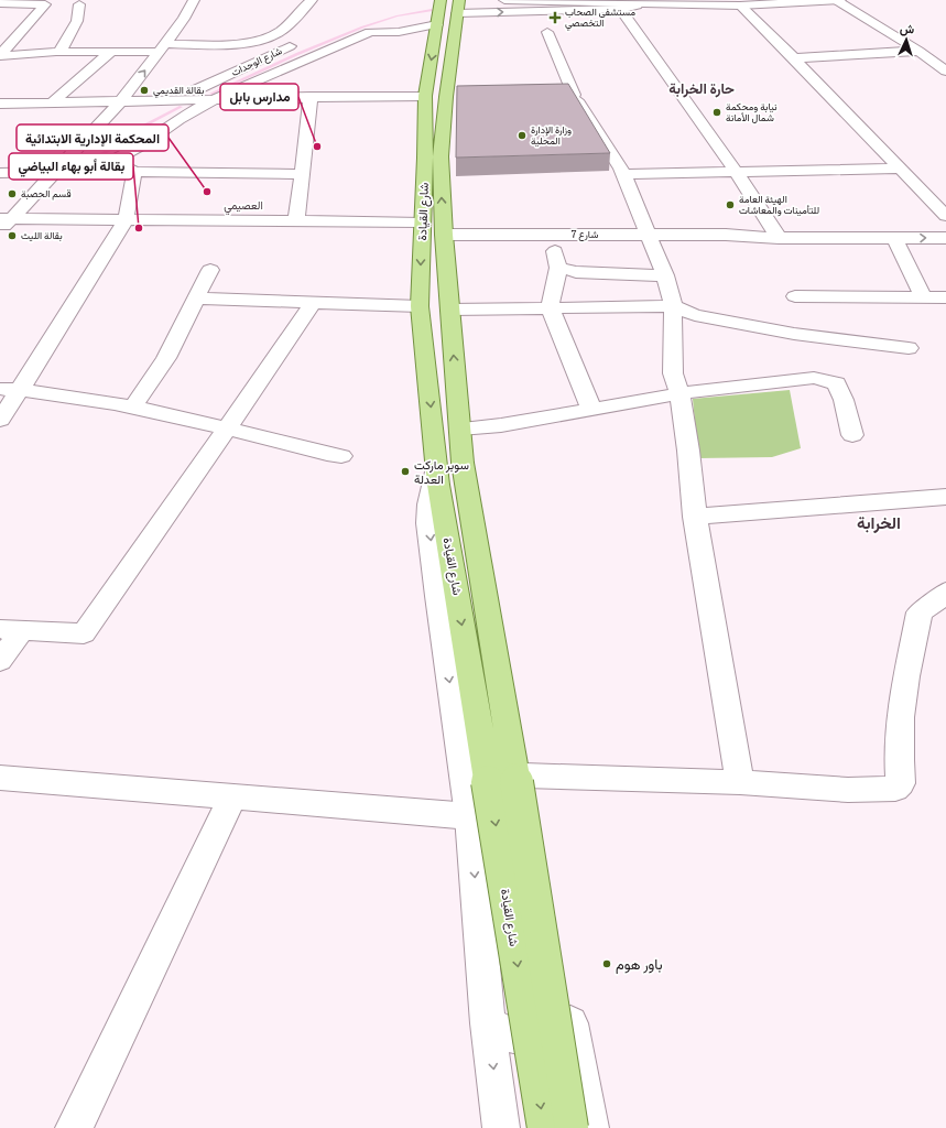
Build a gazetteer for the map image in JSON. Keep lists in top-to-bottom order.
{
  "streets": {
    "main road": ["شارع القيادة"],
    "street": ["شارع الوحدات", "شارع 7"]
  },
  "crossings": [
    ["شارع القيادة", "شارع 7"]
  ],
  "districts": ["حارة الخرابة", "العصيمي", "الخرابة"],
  "places": {
    "health": ["مستشفى الصحاب التخصصي"],
    "other": [
      "بقالة القديمي",
      "نيابة ومحكمة شمال الأمانة",
      "وزارة الإدارة المحلية",
      "مدارس بابل",
      "المحكمة الإدارية الابتدائية",
      "قسم الحصبة",
      "الهيئة العامة للتأمينات والمعاشات",
      "بقالة أبو بهاء البياضي",
      "بقالة الليث",
      "سوبر ماركت العدلة",
      "باور هوم"
    ]
  },
  "north": "top"
}
